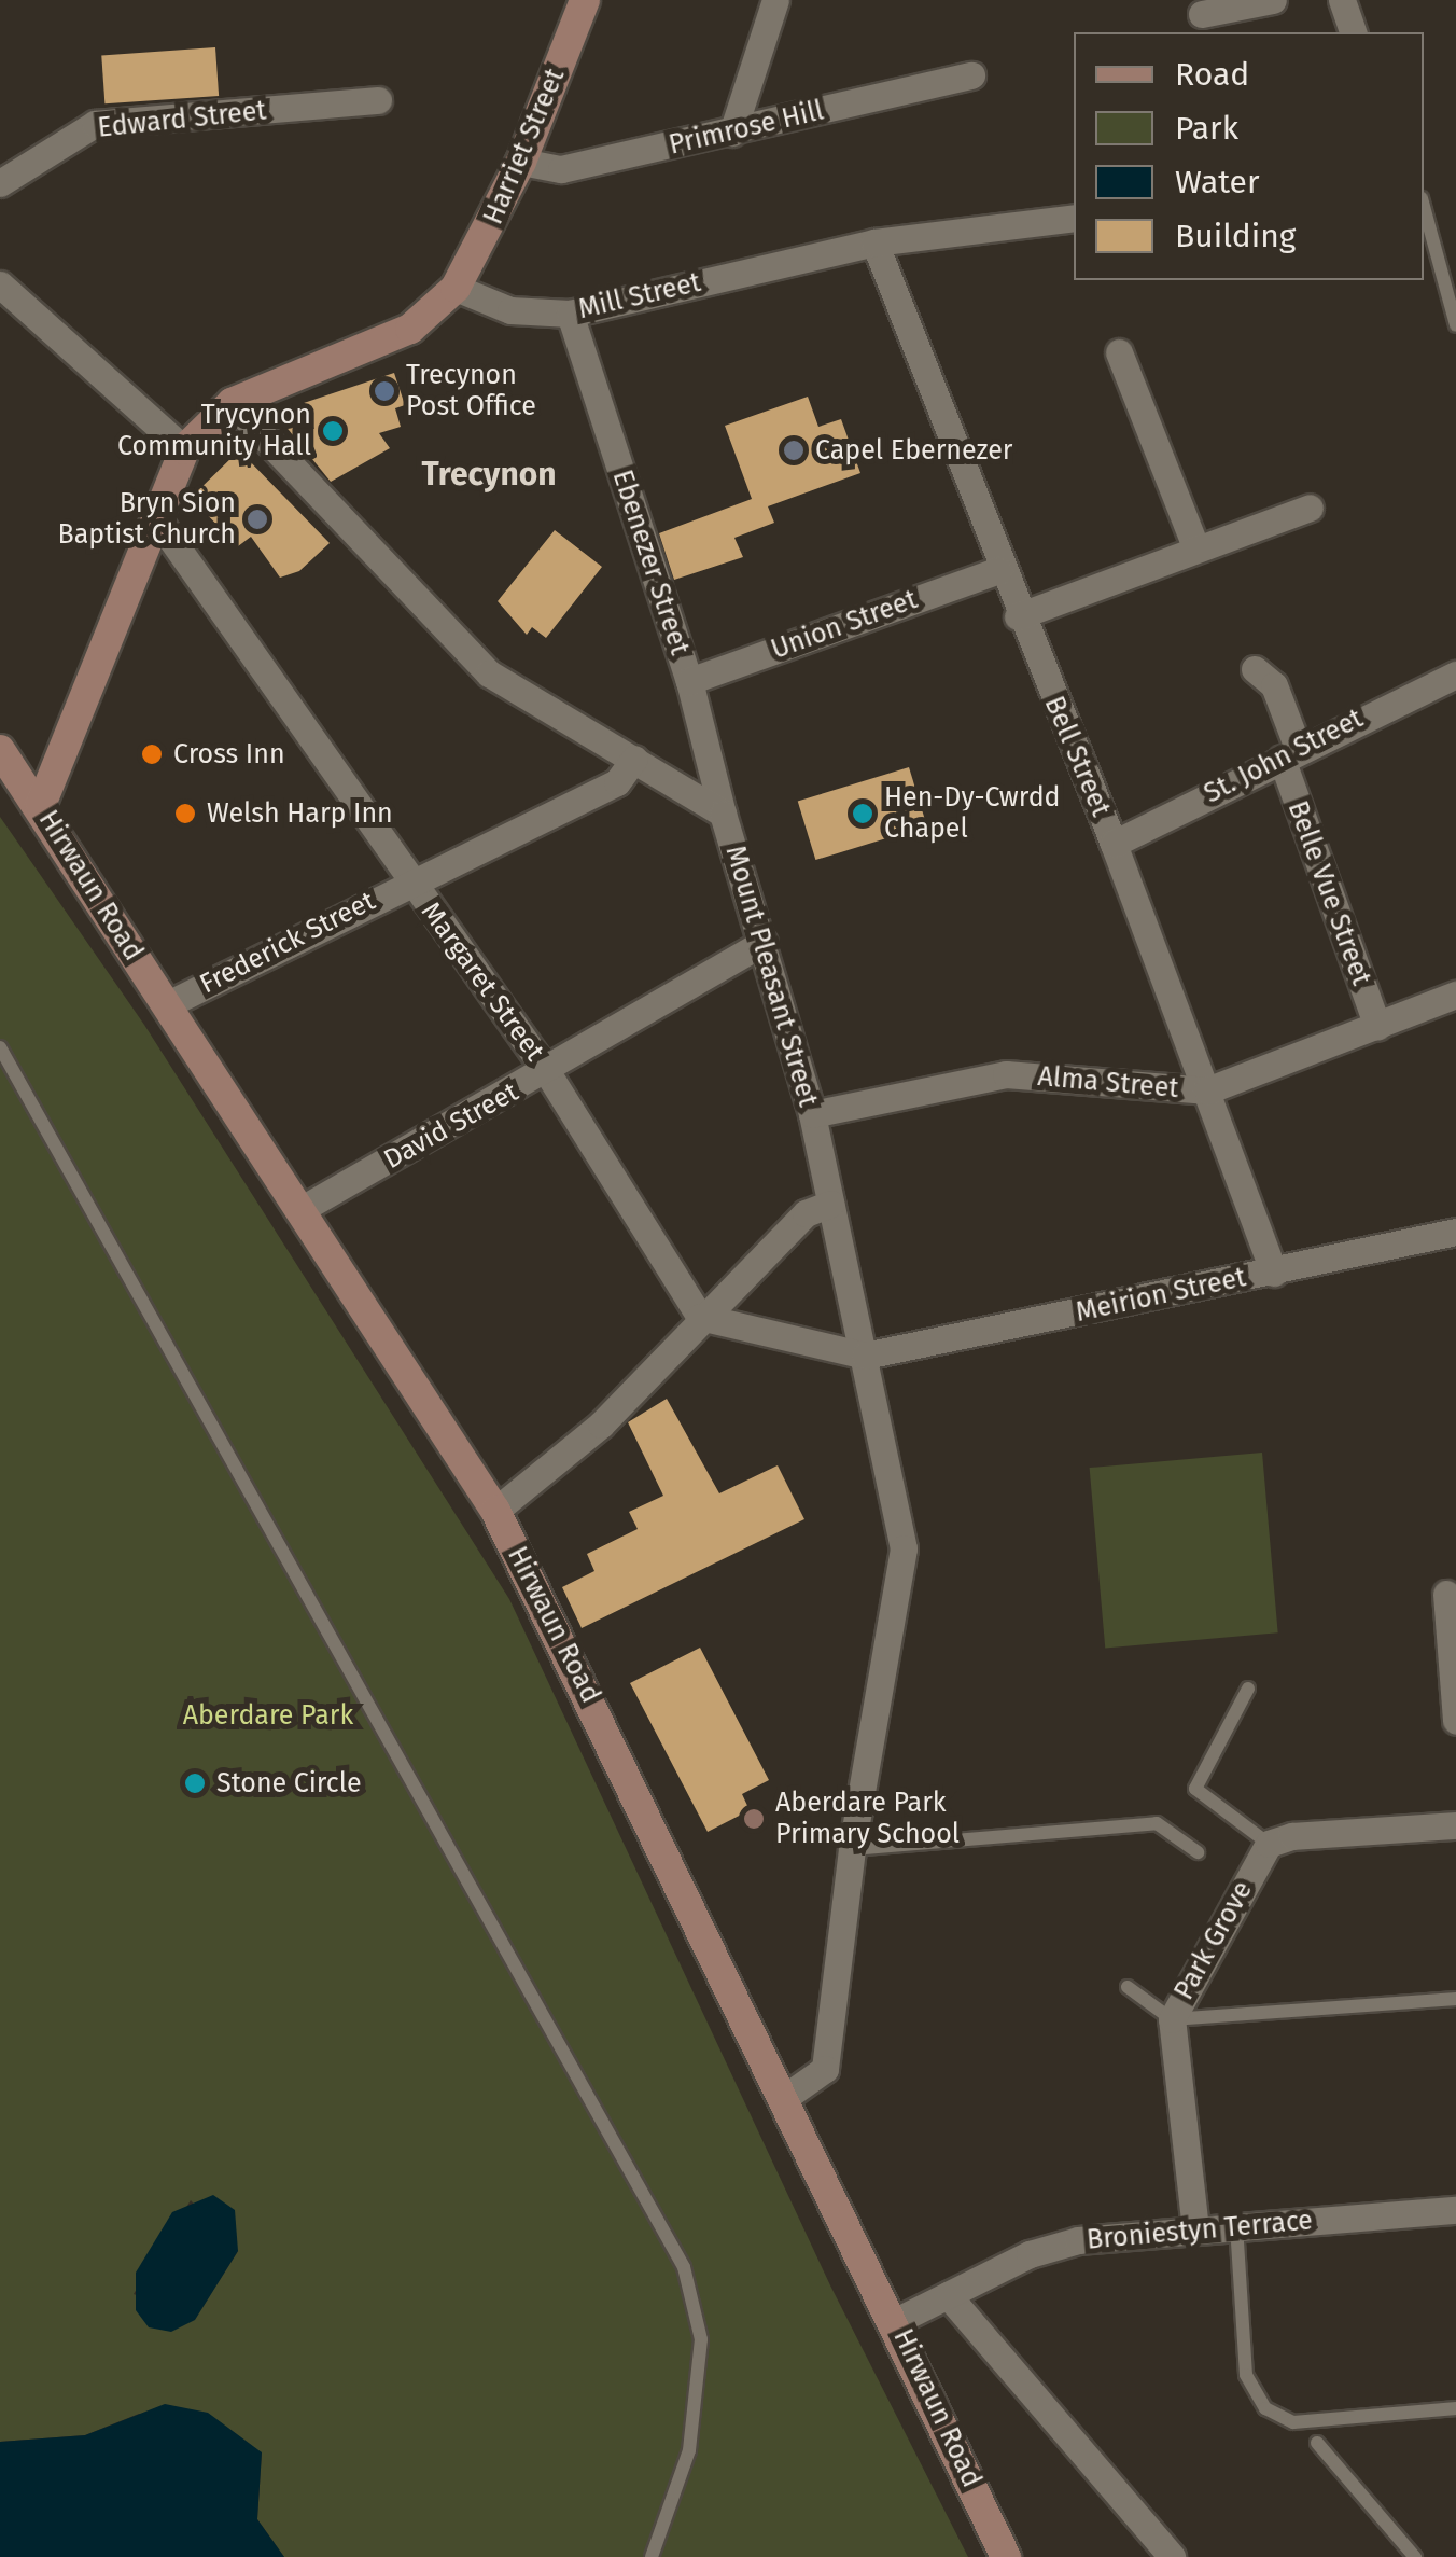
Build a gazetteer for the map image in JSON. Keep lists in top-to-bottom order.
{
  "streets": {
    "main road": ["Harriet Street", "Hirwaun Road"],
    "street": [
      "Edward Street",
      "Primrose Hill",
      "Mill Street",
      "Ebenezer Street",
      "Union Street",
      "Bell Street",
      "St. John Street",
      "Belle Vue Street",
      "Frederick Street",
      "Mount Pleasant Street",
      "Margaret Street",
      "Alma Street",
      "David Street",
      "Meirion Street",
      "Park Grove",
      "Broniestyn Terrace"
    ]
  },
  "crossings": [
    ["Primrose Hill", "Harriet Street"],
    ["Harriet Street", "Mill Street"],
    ["Mill Street", "Ebenezer Street"],
    ["Mill Street", "Bell Street"],
    ["Ebenezer Street", "Union Street"],
    ["Ebenezer Street", "Mount Pleasant Street"],
    ["Union Street", "Bell Street"],
    ["Bell Street", "St. John Street"],
    ["Bell Street", "Alma Street"],
    ["Bell Street", "Meirion Street"],
    ["St. John Street", "Belle Vue Street"],
    ["Hirwaun Road", "Frederick Street"],
    ["Hirwaun Road", "Mount Pleasant Street"],
    ["Hirwaun Road", "David Street"],
    ["Hirwaun Road", "Broniestyn Terrace"],
    ["Belle Vue Street", "Alma Street"],
    ["Frederick Street", "Mount Pleasant Street"],
    ["Frederick Street", "Margaret Street"],
    ["Mount Pleasant Street", "Alma Street"],
    ["Mount Pleasant Street", "David Street"],
    ["Mount Pleasant Street", "Meirion Street"],
    ["Margaret Street", "David Street"],
    ["Park Grove", "Broniestyn Terrace"]
  ],
  "districts": ["Trecynon"],
  "parks": ["Aberdare Park"],
  "places": [
    "Trecynon Post Office",
    "Trycynon Community Hall",
    "Capel Ebernezer",
    "Bryn Sion Baptist Church",
    "Cross Inn",
    "Welsh Harp Inn",
    "Hen-Dy-Cwrdd Chapel",
    "Stone Circle",
    "Aberdare Park Primary School"
  ],
  "legend": [
    "Road",
    "Park",
    "Water",
    "Building"
  ]
}
